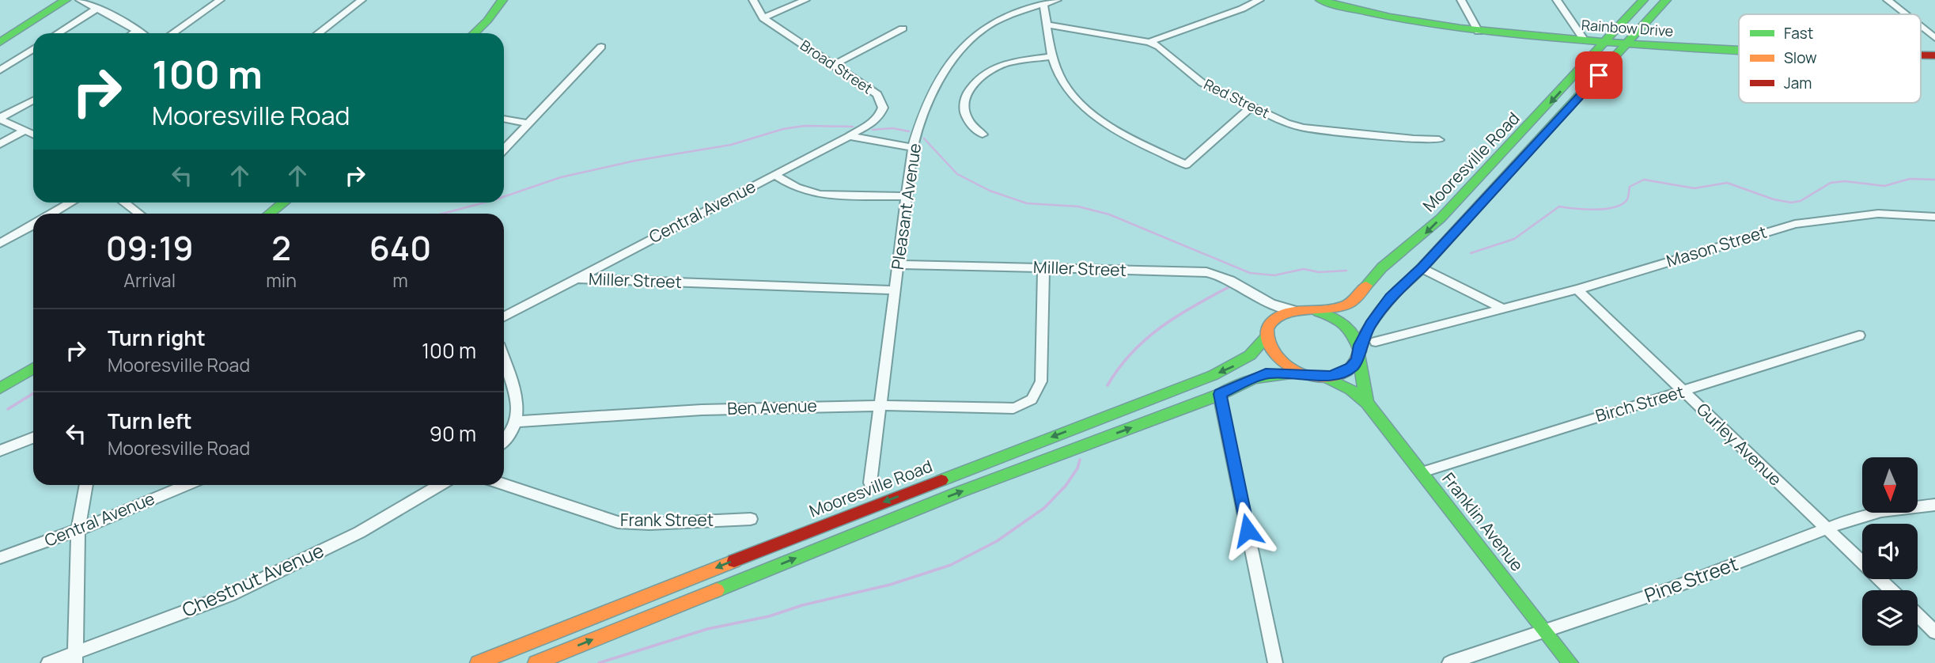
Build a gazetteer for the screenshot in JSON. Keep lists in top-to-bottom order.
{
  "streets": {
    "main road": ["Rainbow Drive", "Mooresville Road", "Franklin Avenue"],
    "street": [
      "Broad Street",
      "Red Street",
      "Pleasant Avenue",
      "Central Avenue",
      "Mason Street",
      "Miller Street",
      "Birch Street",
      "Ben Avenue",
      "Gurley Avenue",
      "Frank Street",
      "Pine Street",
      "Chestnut Avenue"
    ]
  },
  "crossings": [
    ["Rainbow Drive", "Mooresville Road"],
    ["Broad Street", "Central Avenue"],
    ["Mooresville Road", "Miller Street"],
    ["Mooresville Road", "Franklin Avenue"],
    ["Pleasant Avenue", "Miller Street"],
    ["Pleasant Avenue", "Ben Avenue"],
    ["Central Avenue", "Miller Street"],
    ["Mason Street", "Gurley Avenue"],
    ["Miller Street", "Ben Avenue"],
    ["Miller Street", "Franklin Avenue"],
    ["Birch Street", "Gurley Avenue"],
    ["Birch Street", "Franklin Avenue"],
    ["Gurley Avenue", "Pine Street"],
    ["Franklin Avenue", "Pine Street"]
  ],
  "legend": ["Fast", "Slow", "Jam"],
  "north": "bottom",
  "page": {
    "turn": ["100 m", "Mooresville Road"],
    "eta": [
      "09:19",
      "Arrival",
      "2",
      "min",
      "640",
      "m"
    ],
    "list": [
      {
        "name": "Turn right",
        "note": "Mooresville Road",
        "value": "100 m"
      },
      {
        "name": "Turn left",
        "note": "Mooresville Road",
        "value": "90 m"
      }
    ]
  }
}
